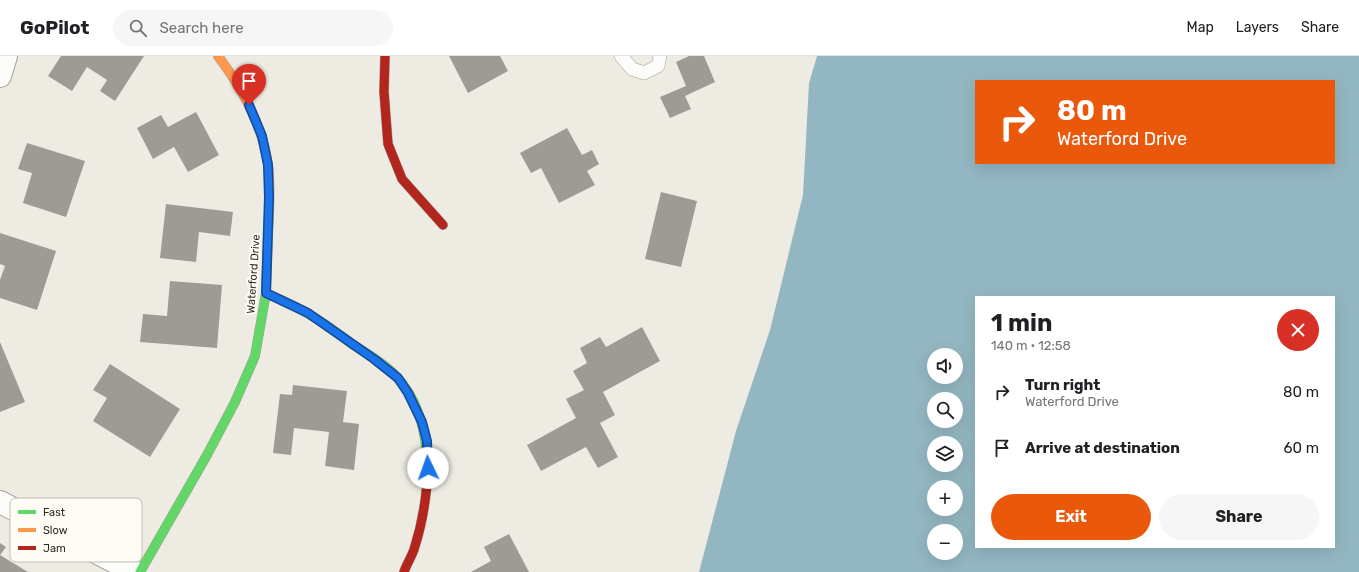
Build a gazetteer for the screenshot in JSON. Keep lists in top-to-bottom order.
{
  "streets": {
    "street": ["Waterford Drive"]
  },
  "legend": ["Fast", "Slow", "Jam"],
  "page": {
    "header": "GoPilot",
    "search": "Search here",
    "nav": ["Map", "Layers", "Share"],
    "turn": ["80 m", "Waterford Drive"],
    "heading": ["1 min", "140 m · 12:58"],
    "map_buttons": ["+", "−"],
    "list": [
      {
        "name": "Turn right",
        "note": "Waterford Drive",
        "value": "80 m"
      },
      {
        "name": "Arrive at destination",
        "value": "60 m"
      }
    ],
    "buttons": ["Exit", "Share"]
  }
}
